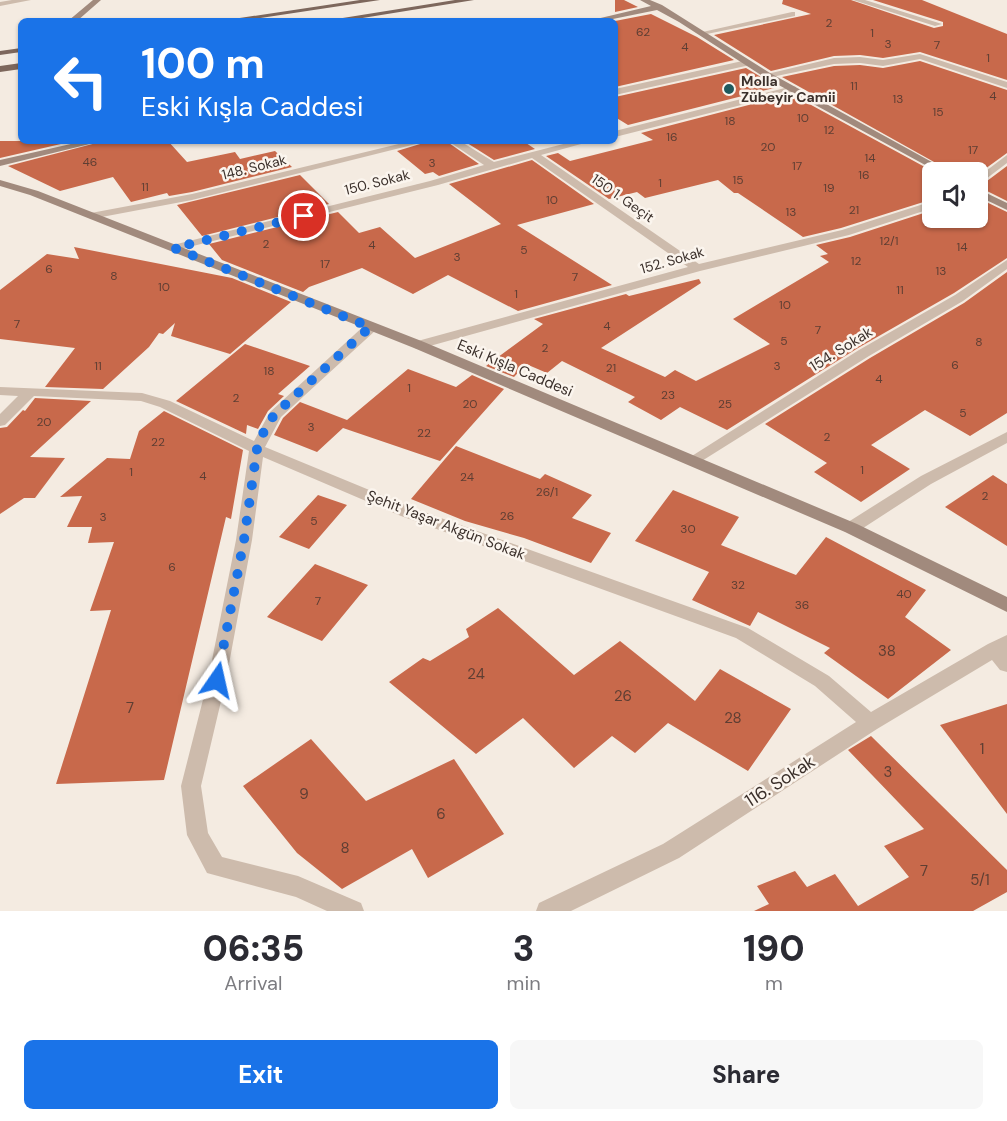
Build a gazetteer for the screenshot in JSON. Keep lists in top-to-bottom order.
{
  "streets": {
    "street": [
      "148. Sokak",
      "150. Sokak",
      "150 1. Geçit",
      "152. Sokak",
      "154. Sokak",
      "Eski Kışla Caddesi",
      "Şehit Yaşar Akgün Sokak",
      "116. Sokak"
    ]
  },
  "crossings": [
    ["148. Sokak", "Eski Kışla Caddesi"],
    ["150. Sokak", "150 1. Geçit"],
    ["150. Sokak", "Eski Kışla Caddesi"],
    ["150 1. Geçit", "152. Sokak"],
    ["152. Sokak", "Eski Kışla Caddesi"],
    ["154. Sokak", "Eski Kışla Caddesi"],
    ["Şehit Yaşar Akgün Sokak", "116. Sokak"]
  ],
  "places": ["Molla Zübeyir Camii"],
  "house_numbers": [
    "2",
    "62",
    "1",
    "3",
    "7",
    "4",
    "1",
    "11",
    "4",
    "13",
    "15",
    "10",
    "18",
    "12",
    "16",
    "20",
    "17",
    "14",
    "46",
    "3",
    "17",
    "16",
    "15",
    "1",
    "11",
    "19",
    "10",
    "21",
    "13",
    "12/1",
    "2",
    "4",
    "14",
    "5",
    "3",
    "12",
    "17",
    "6",
    "13",
    "8",
    "7",
    "10",
    "11",
    "1",
    "10",
    "7",
    "4",
    "7",
    "5",
    "8",
    "2",
    "6",
    "11",
    "3",
    "21",
    "18",
    "4",
    "1",
    "23",
    "2",
    "20",
    "25",
    "5",
    "20",
    "3",
    "22",
    "2",
    "22",
    "1",
    "1",
    "4",
    "24",
    "26/1",
    "2",
    "26",
    "3",
    "5",
    "30",
    "6",
    "32",
    "40",
    "7",
    "36",
    "38",
    "24",
    "26",
    "7",
    "28",
    "1",
    "3",
    "9",
    "6",
    "8",
    "7",
    "5/1"
  ],
  "page": {
    "turn": ["100 m", "Eski Kışla Caddesi"],
    "eta": [
      "06:35",
      "Arrival",
      "3",
      "min",
      "190",
      "m"
    ],
    "buttons": ["Exit", "Share"]
  }
}
